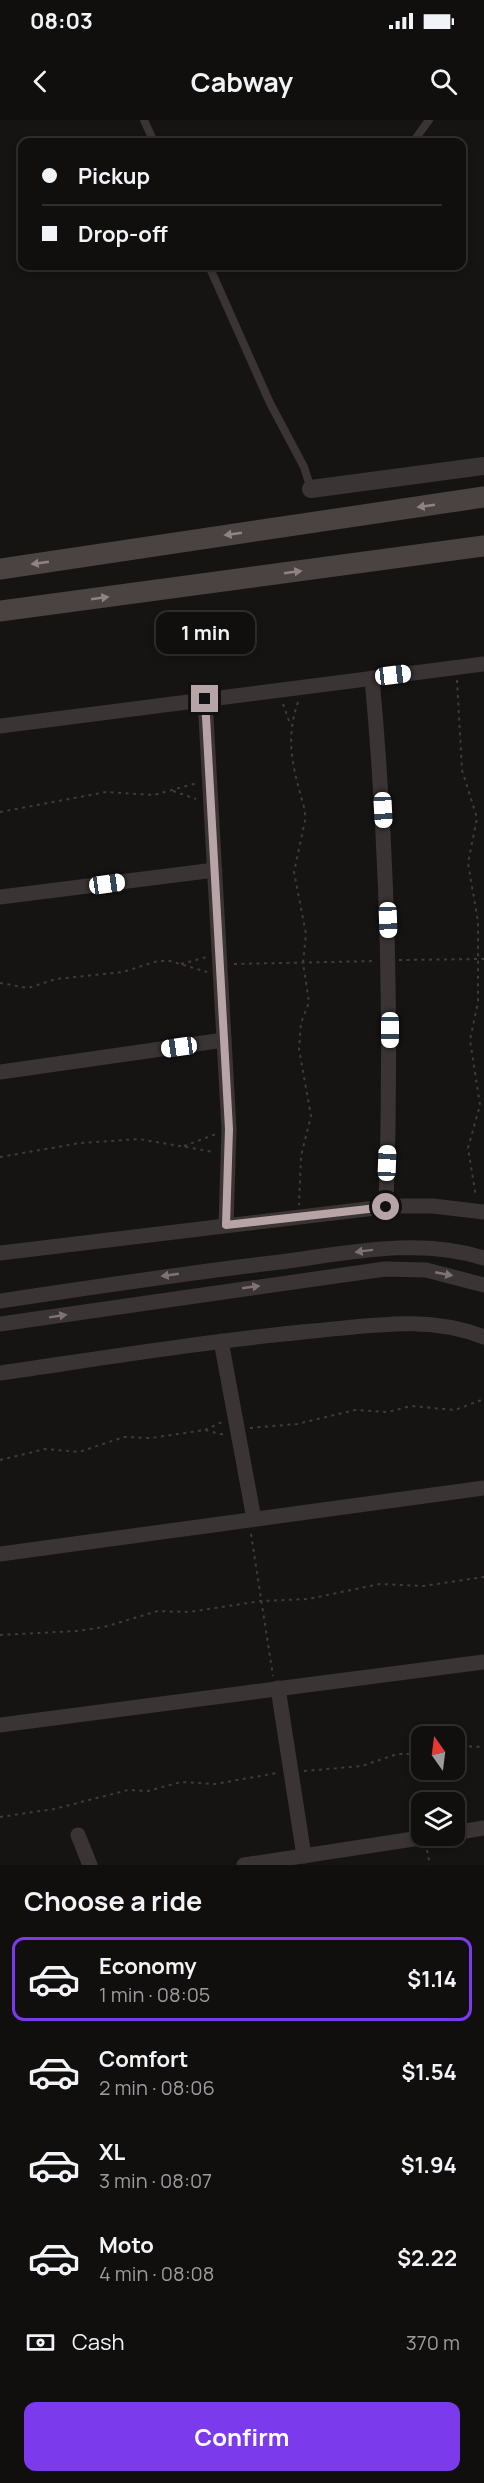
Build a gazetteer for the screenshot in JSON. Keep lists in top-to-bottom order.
{
  "north": "top",
  "page": {
    "status": "08:03",
    "header": "Cabway",
    "banner": ["Pickup", "Drop-off"],
    "bubble": "1 min",
    "heading": "Choose a ride",
    "list": [
      {
        "name": "Economy",
        "note": "1 min · 08:05",
        "value": "$1.14"
      },
      {
        "name": "Comfort",
        "note": "2 min · 08:06",
        "value": "$1.54"
      },
      {
        "name": "XL",
        "note": "3 min · 08:07",
        "value": "$1.94"
      },
      {
        "name": "Moto",
        "note": "4 min · 08:08",
        "value": "$2.22"
      }
    ],
    "pay": ["Cash", "370 m"],
    "buttons": "Confirm"
  }
}
